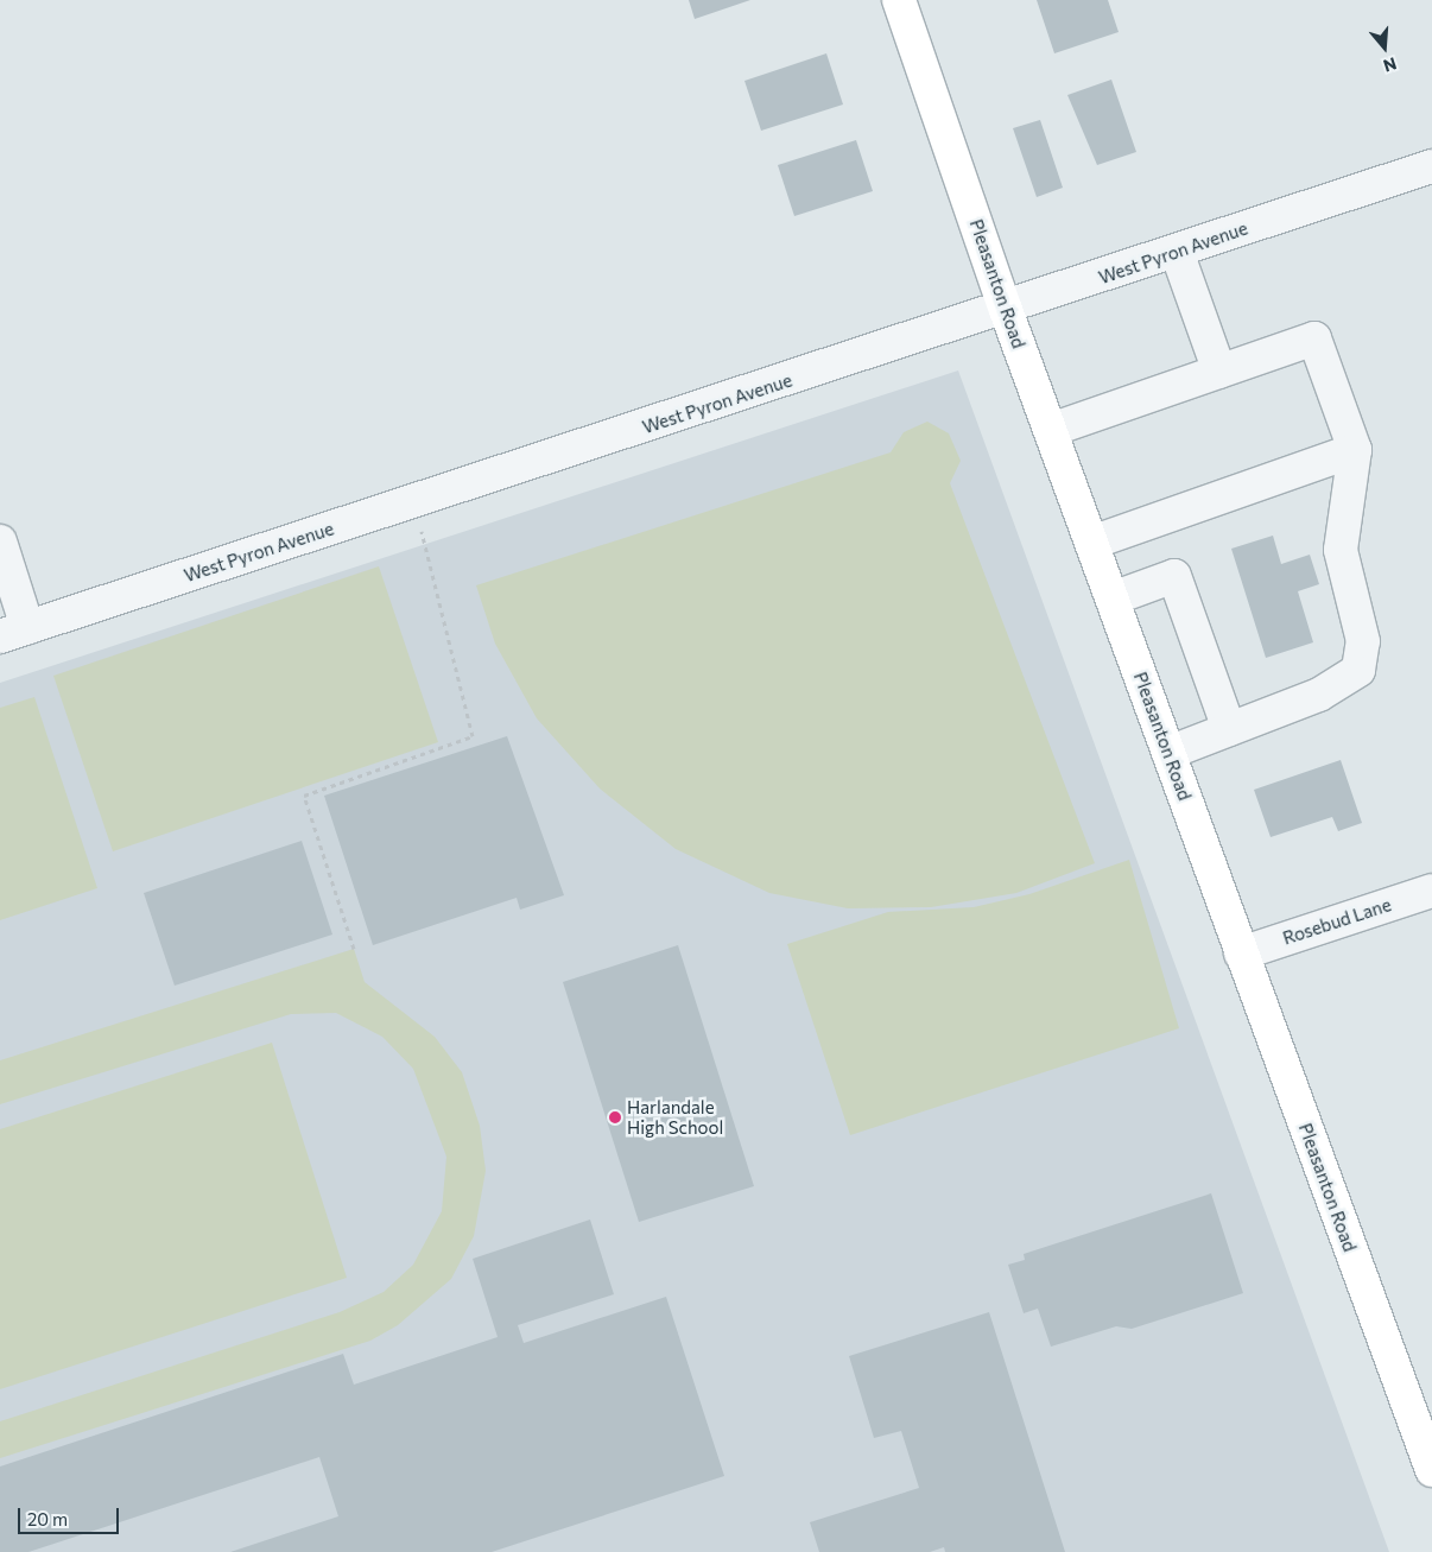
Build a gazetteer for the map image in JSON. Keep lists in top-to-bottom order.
{
  "streets": {
    "main road": ["Pleasanton Road"],
    "street": ["West Pyron Avenue", "Rosebud Lane"]
  },
  "crossings": [
    ["West Pyron Avenue", "Pleasanton Road"],
    ["Pleasanton Road", "Rosebud Lane"]
  ],
  "places": ["Harlandale High School"],
  "scale_bar": "20 m",
  "north": "bottom"
}
